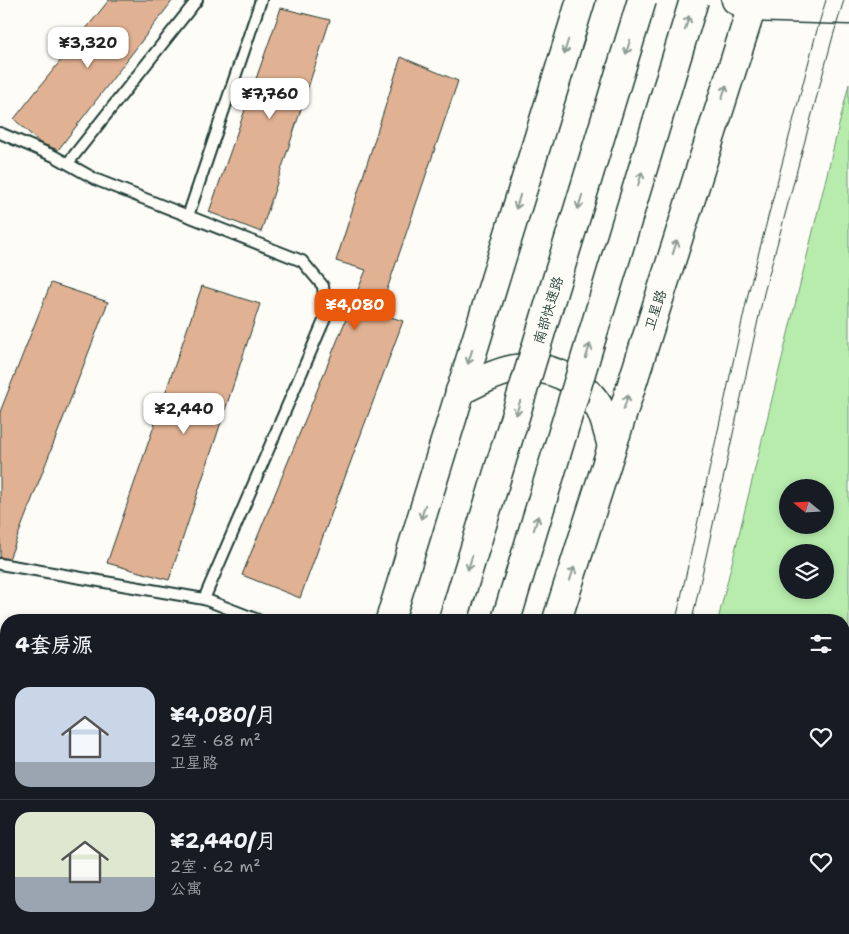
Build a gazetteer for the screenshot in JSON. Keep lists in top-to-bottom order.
{
  "streets": {
    "main road": ["南部快速路", "卫星路"]
  },
  "north": "left",
  "page": {
    "price": [
      "¥3,320",
      "¥7,760",
      "¥4,080",
      "¥2,440"
    ],
    "heading": "4套房源",
    "list": [
      {
        "name": "¥4,080/月",
        "note": "2室 · 68 m² · 卫星路"
      },
      {
        "name": "¥2,440/月",
        "note": "2室 · 62 m² · 公寓"
      }
    ]
  }
}
